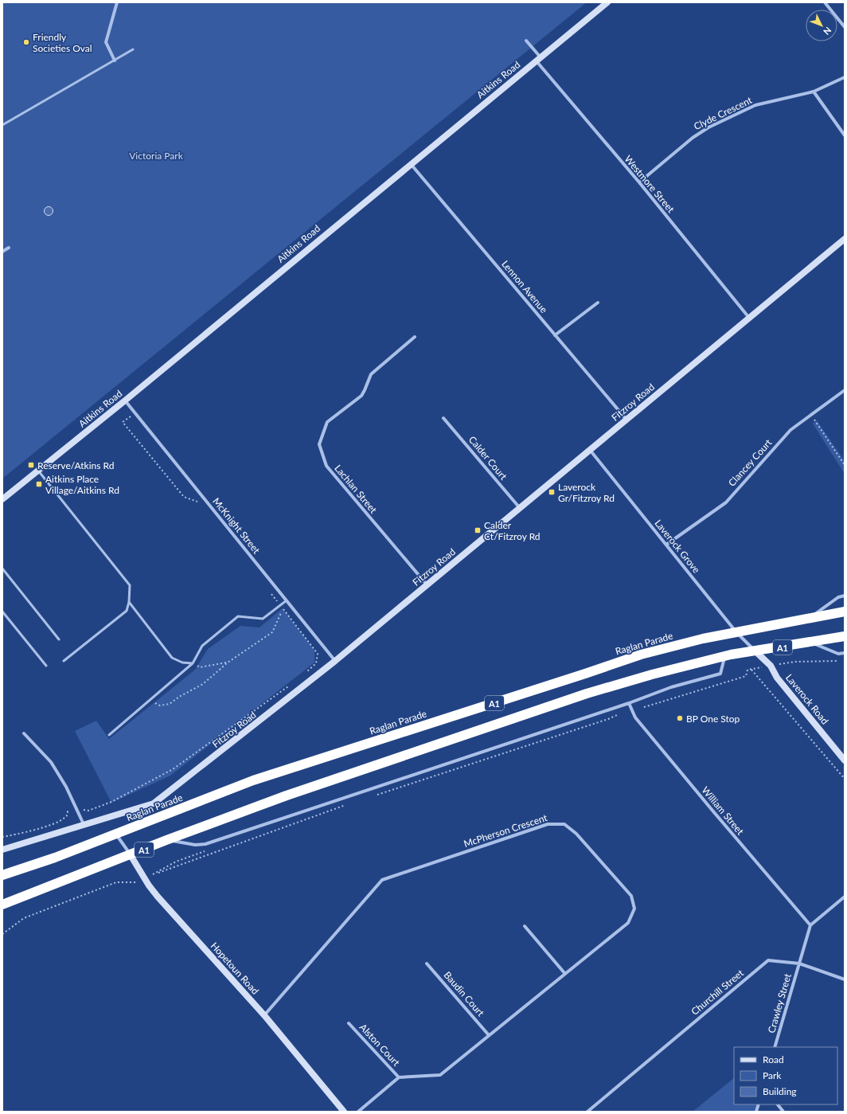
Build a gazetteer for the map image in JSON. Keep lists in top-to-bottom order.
{
  "streets": {
    "highway": ["Raglan Parade", "A1"],
    "street": [
      "Aitkins Road",
      "Clyde Crescent",
      "Westmore Street",
      "Lennon Avenue",
      "Fitzroy Road",
      "Calder Court",
      "Clancey Court",
      "Lachlan Street",
      "McKnight Street",
      "Laverock Grove",
      "Laverock Road",
      "William Street",
      "McPherson Crescent",
      "Hopetoun Road",
      "Churchill Street",
      "Baudin Court",
      "Crawley Street",
      "Alston Court"
    ]
  },
  "crossings": [
    ["Aitkins Road", "Westmore Street"],
    ["Aitkins Road", "Lennon Avenue"],
    ["Aitkins Road", "McKnight Street"],
    ["Clyde Crescent", "Westmore Street"],
    ["Westmore Street", "Fitzroy Road"],
    ["Lennon Avenue", "Fitzroy Road"],
    ["Fitzroy Road", "Calder Court"],
    ["Fitzroy Road", "Lachlan Street"],
    ["Fitzroy Road", "McKnight Street"],
    ["Fitzroy Road", "Laverock Grove"],
    ["Clancey Court", "Laverock Grove"],
    ["Laverock Grove", "Raglan Parade"],
    ["Laverock Grove", "A1"],
    ["Laverock Grove", "Laverock Road"],
    ["Raglan Parade", "Hopetoun Road"],
    ["A1", "Laverock Road"],
    ["A1", "Hopetoun Road"],
    ["McPherson Crescent", "Hopetoun Road"],
    ["McPherson Crescent", "Baudin Court"],
    ["McPherson Crescent", "Alston Court"],
    ["Churchill Street", "Crawley Street"]
  ],
  "parks": ["Victoria Park"],
  "places": {
    "other": ["Friendly Societies Oval", "BP One Stop"],
    "transit": [
      "Reserve/Atkins Rd",
      "Aitkins Place Village/Aitkins Rd",
      "Laverock Gr/Fitzroy Rd",
      "Calder Ct/Fitzroy Rd"
    ]
  },
  "legend": ["Road", "Park", "Building"],
  "north": "bottom right"
}
